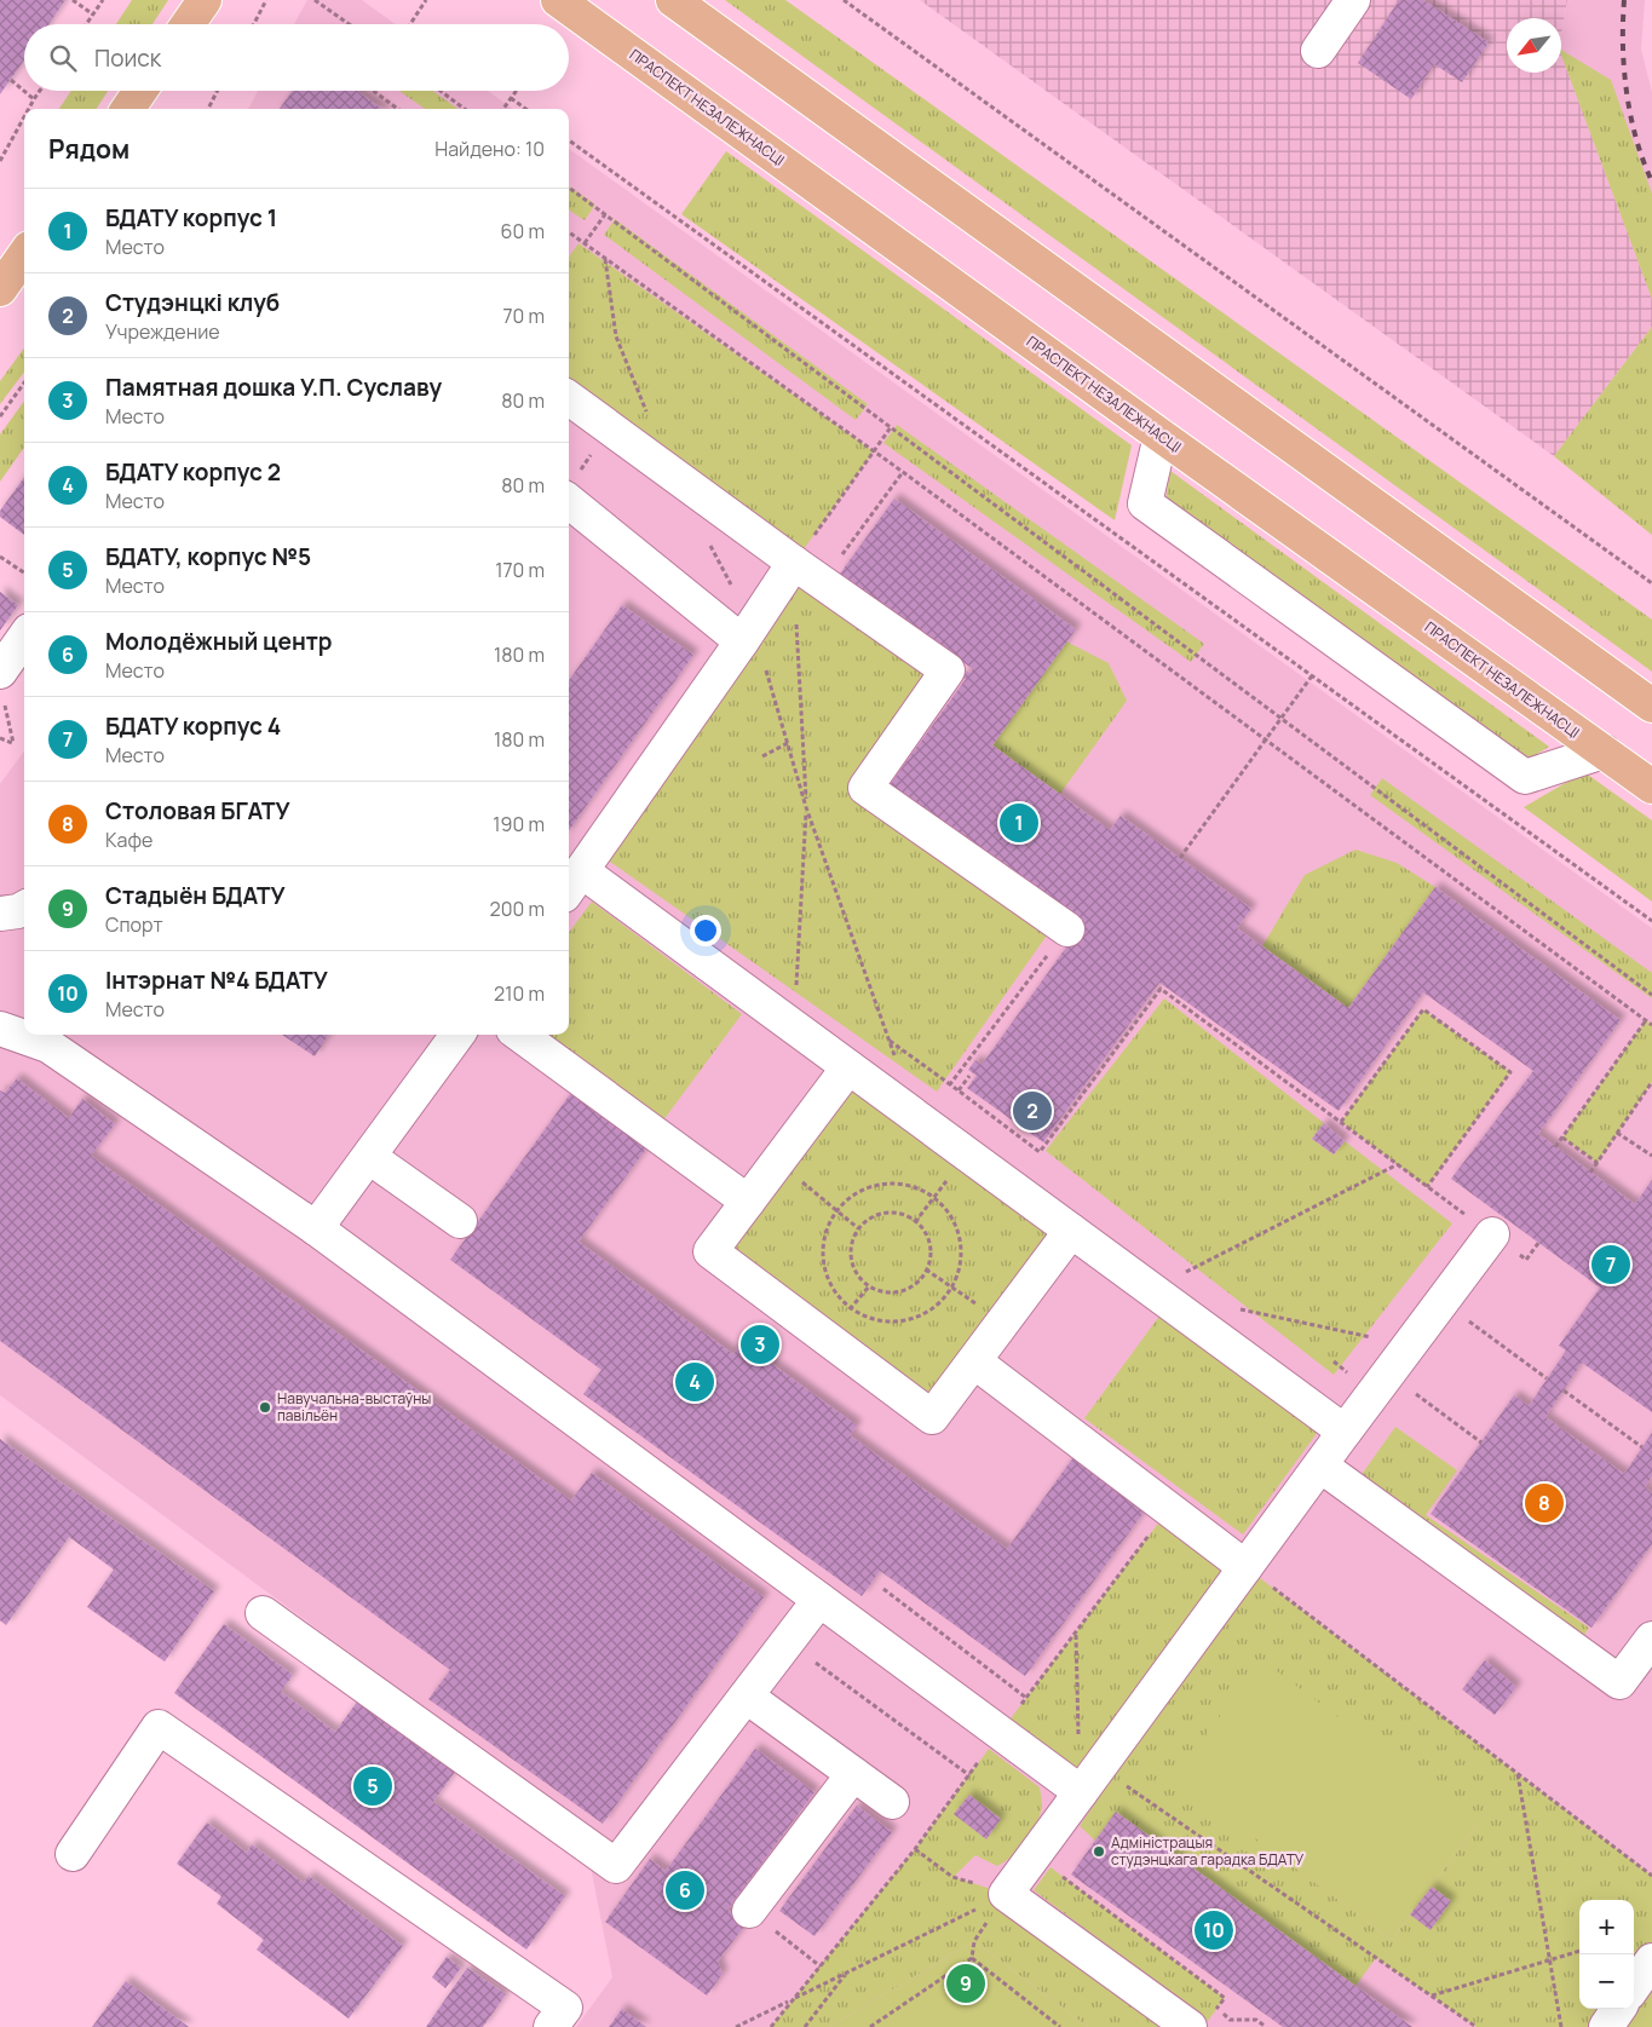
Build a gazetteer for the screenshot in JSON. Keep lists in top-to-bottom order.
{
  "streets": {
    "main road": ["ПРАСПЕКТ НЕЗАЛЕЖНАСЦІ"]
  },
  "places": ["Навучальна-выстаўны павільён", "Адміністрацыя студэнцкага гарадка БДАТУ"],
  "north": "bottom left",
  "page": {
    "search": "Поиск",
    "heading": ["Рядом", "Найдено: 10"],
    "list": [
      {
        "mark": "1",
        "name": "БДАТУ корпус 1",
        "note": "Место",
        "value": "60 m"
      },
      {
        "mark": "2",
        "name": "Студэнцкі клуб",
        "note": "Учреждение",
        "value": "70 m"
      },
      {
        "mark": "3",
        "name": "Памятная дошка У.П. Суславу",
        "note": "Место",
        "value": "80 m"
      },
      {
        "mark": "4",
        "name": "БДАТУ корпус 2",
        "note": "Место",
        "value": "80 m"
      },
      {
        "mark": "5",
        "name": "БДАТУ, корпус №5",
        "note": "Место",
        "value": "170 m"
      },
      {
        "mark": "6",
        "name": "Молодёжный центр",
        "note": "Место",
        "value": "180 m"
      },
      {
        "mark": "7",
        "name": "БДАТУ корпус 4",
        "note": "Место",
        "value": "180 m"
      },
      {
        "mark": "8",
        "name": "Столовая БГАТУ",
        "note": "Кафе",
        "value": "190 m"
      },
      {
        "mark": "9",
        "name": "Стадыён БДАТУ",
        "note": "Спорт",
        "value": "200 m"
      },
      {
        "mark": "10",
        "name": "Інтэрнат №4 БДАТУ",
        "note": "Место",
        "value": "210 m"
      }
    ],
    "pins": [
      "1",
      "2",
      "7",
      "3",
      "4",
      "8",
      "5",
      "6",
      "10",
      "9"
    ],
    "map_buttons": ["+", "−"]
  }
}
